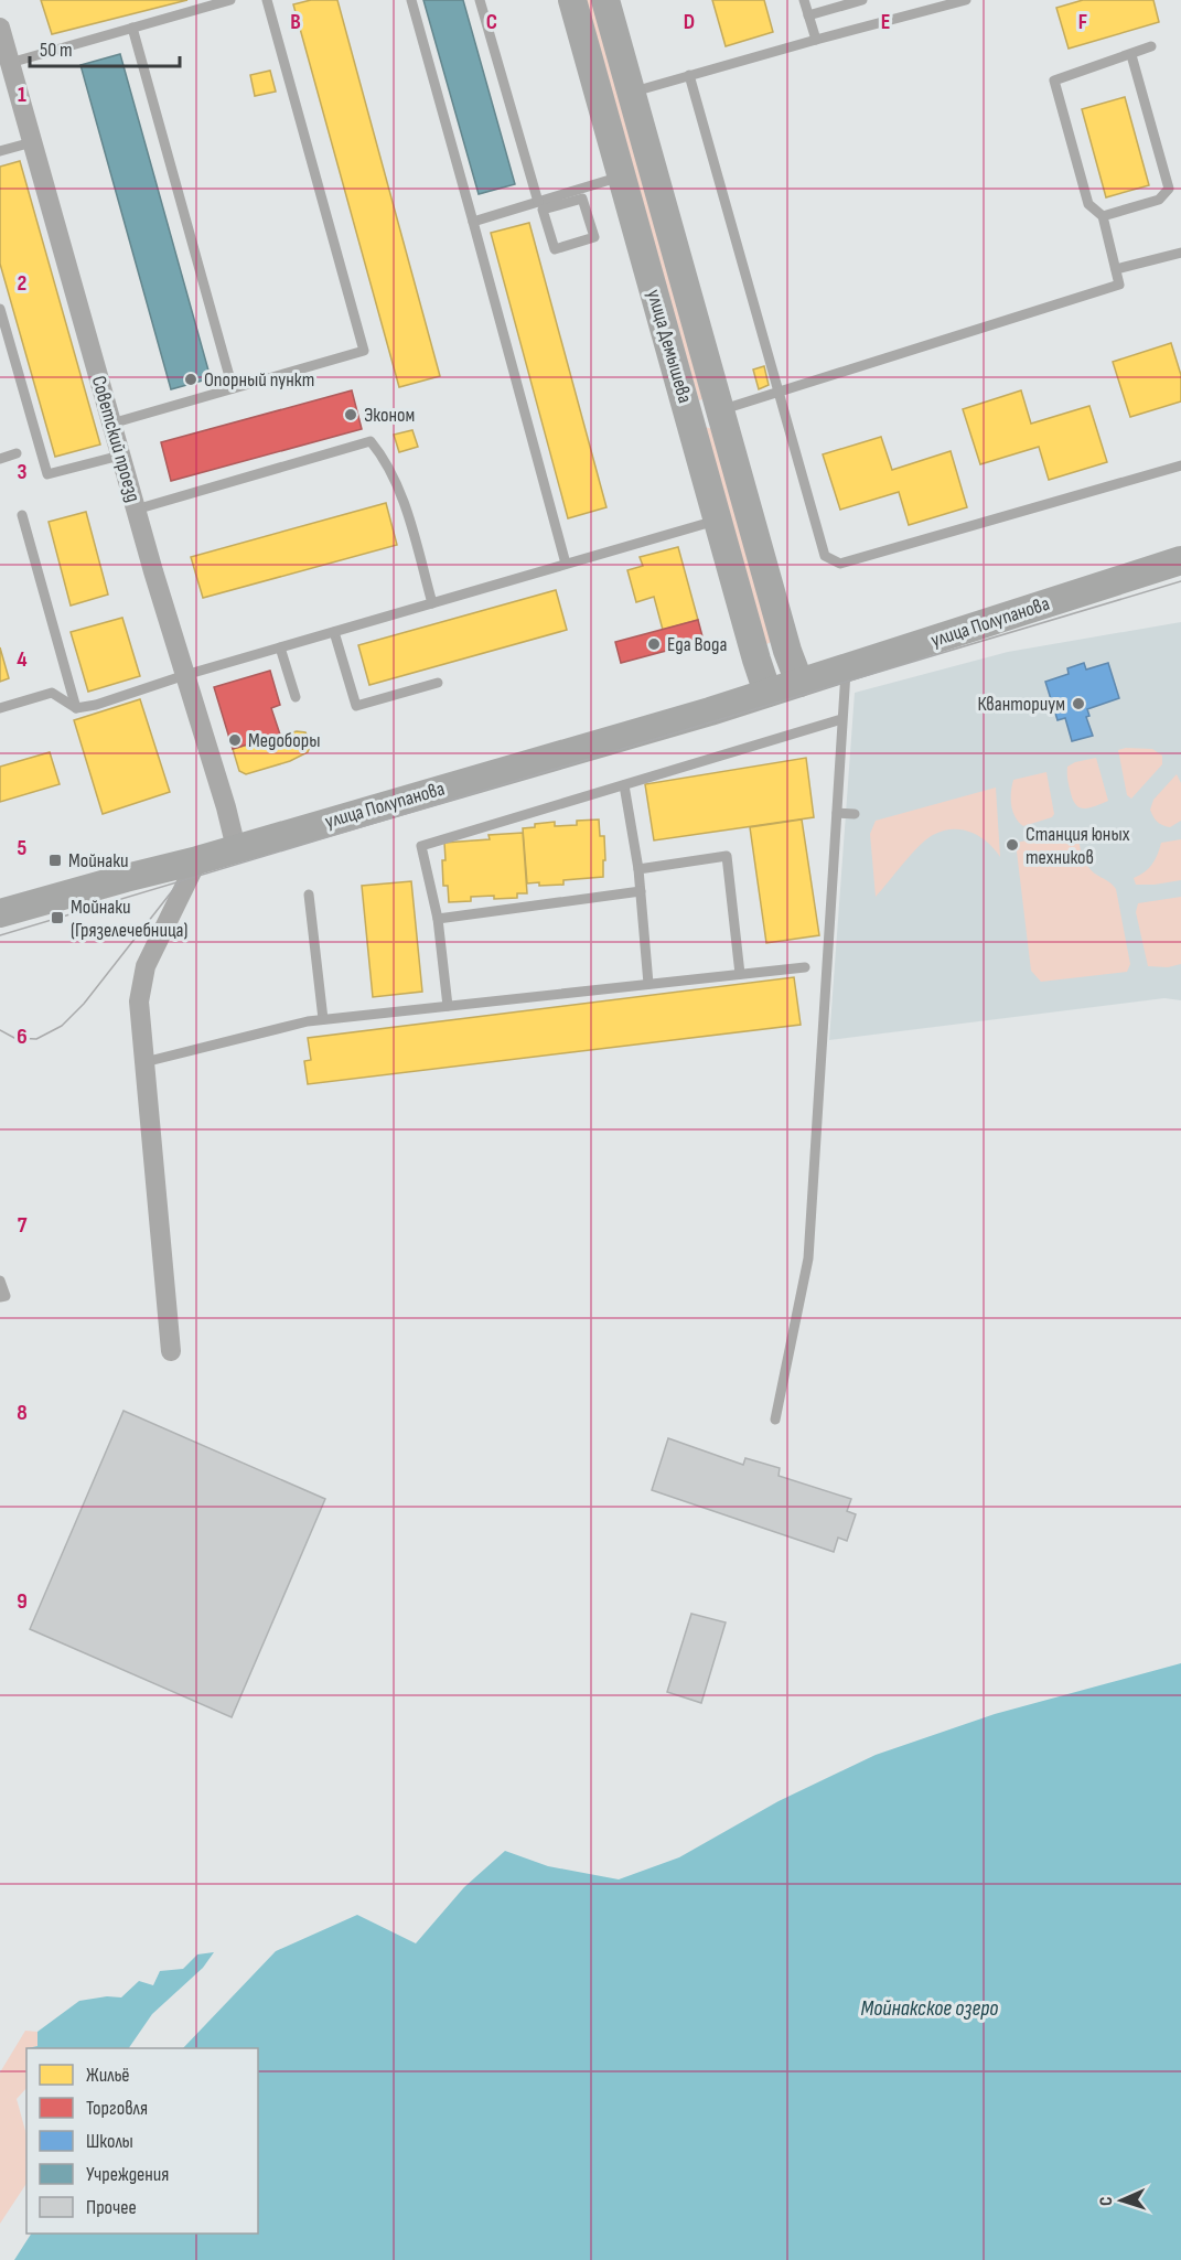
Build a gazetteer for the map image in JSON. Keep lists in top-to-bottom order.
{
  "streets": {
    "street": ["улица Демышева", "Советский проезд", "улица Полупанова"]
  },
  "crossings": [
    ["улица Демышева", "улица Полупанова"],
    ["Советский проезд", "улица Полупанова"]
  ],
  "water": ["Мойнакское озеро"],
  "places": {
    "other": [
      "Опорный пункт",
      "Эконом",
      "Еда Вода",
      "Кванториум",
      "Медоборы",
      "Станция юных техников"
    ],
    "transit": ["Мойнаки", "Мойнаки (Грязелечебница)"]
  },
  "legend": [
    "Жильё",
    "Торговля",
    "Школы",
    "Учреждения",
    "Прочее"
  ],
  "scale_bar": "50 m",
  "north": "left",
  "grid": {
    "columns": [
      "B",
      "C",
      "D",
      "E",
      "F"
    ],
    "rows": [
      "1",
      "2",
      "3",
      "4",
      "5",
      "6",
      "7",
      "8",
      "9"
    ]
  }
}
